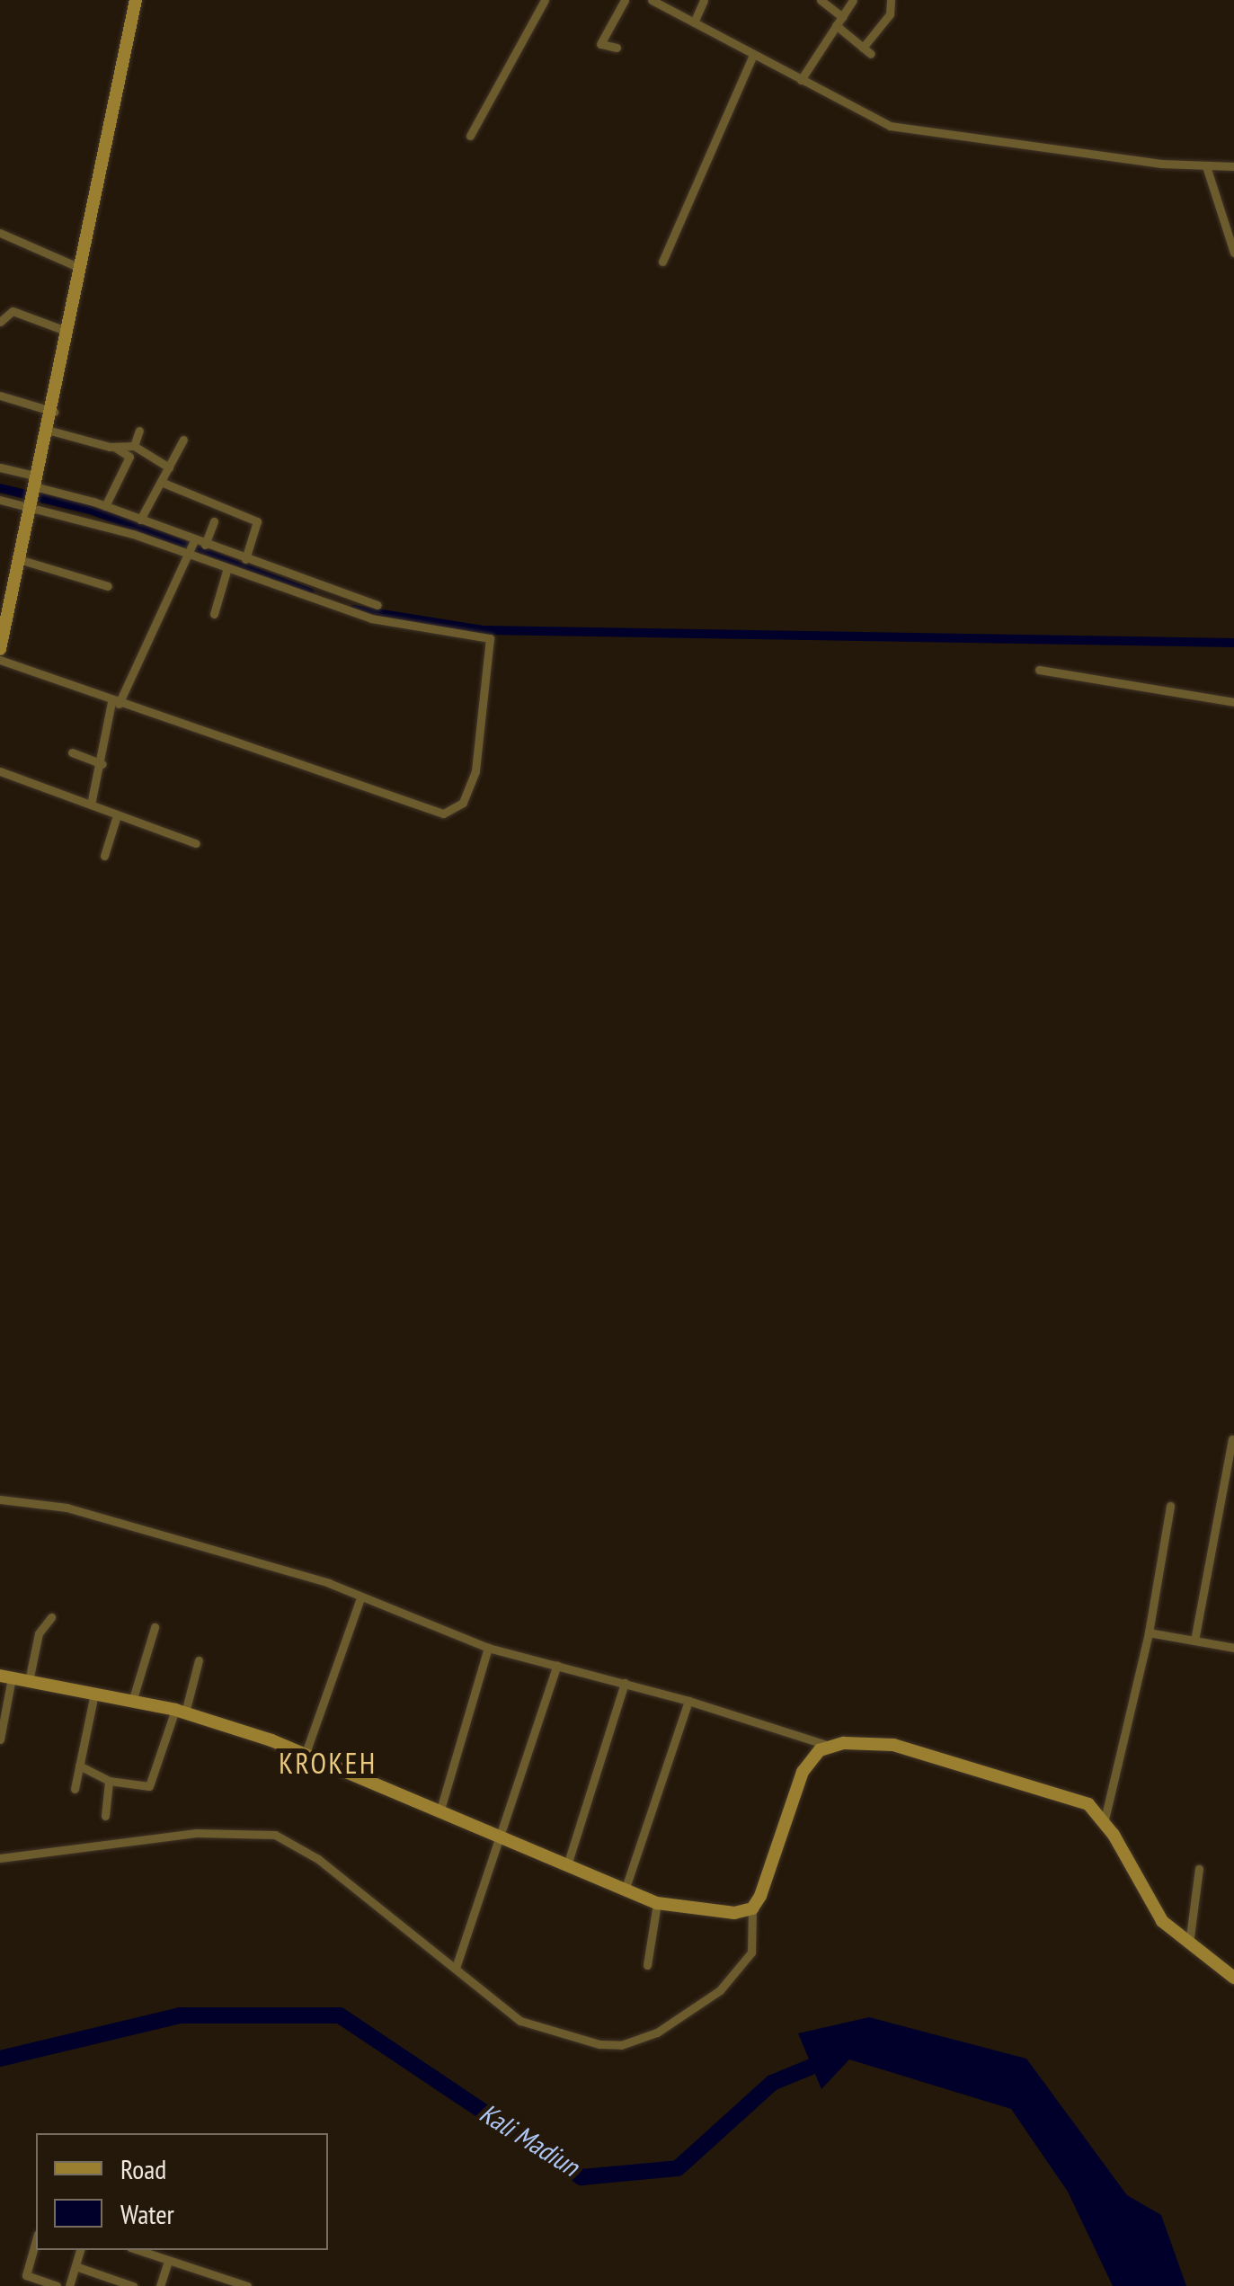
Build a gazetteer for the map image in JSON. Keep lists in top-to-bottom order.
{
  "districts": ["KROKEH"],
  "water": ["Kali Madiun"],
  "legend": ["Road", "Water"]
}
